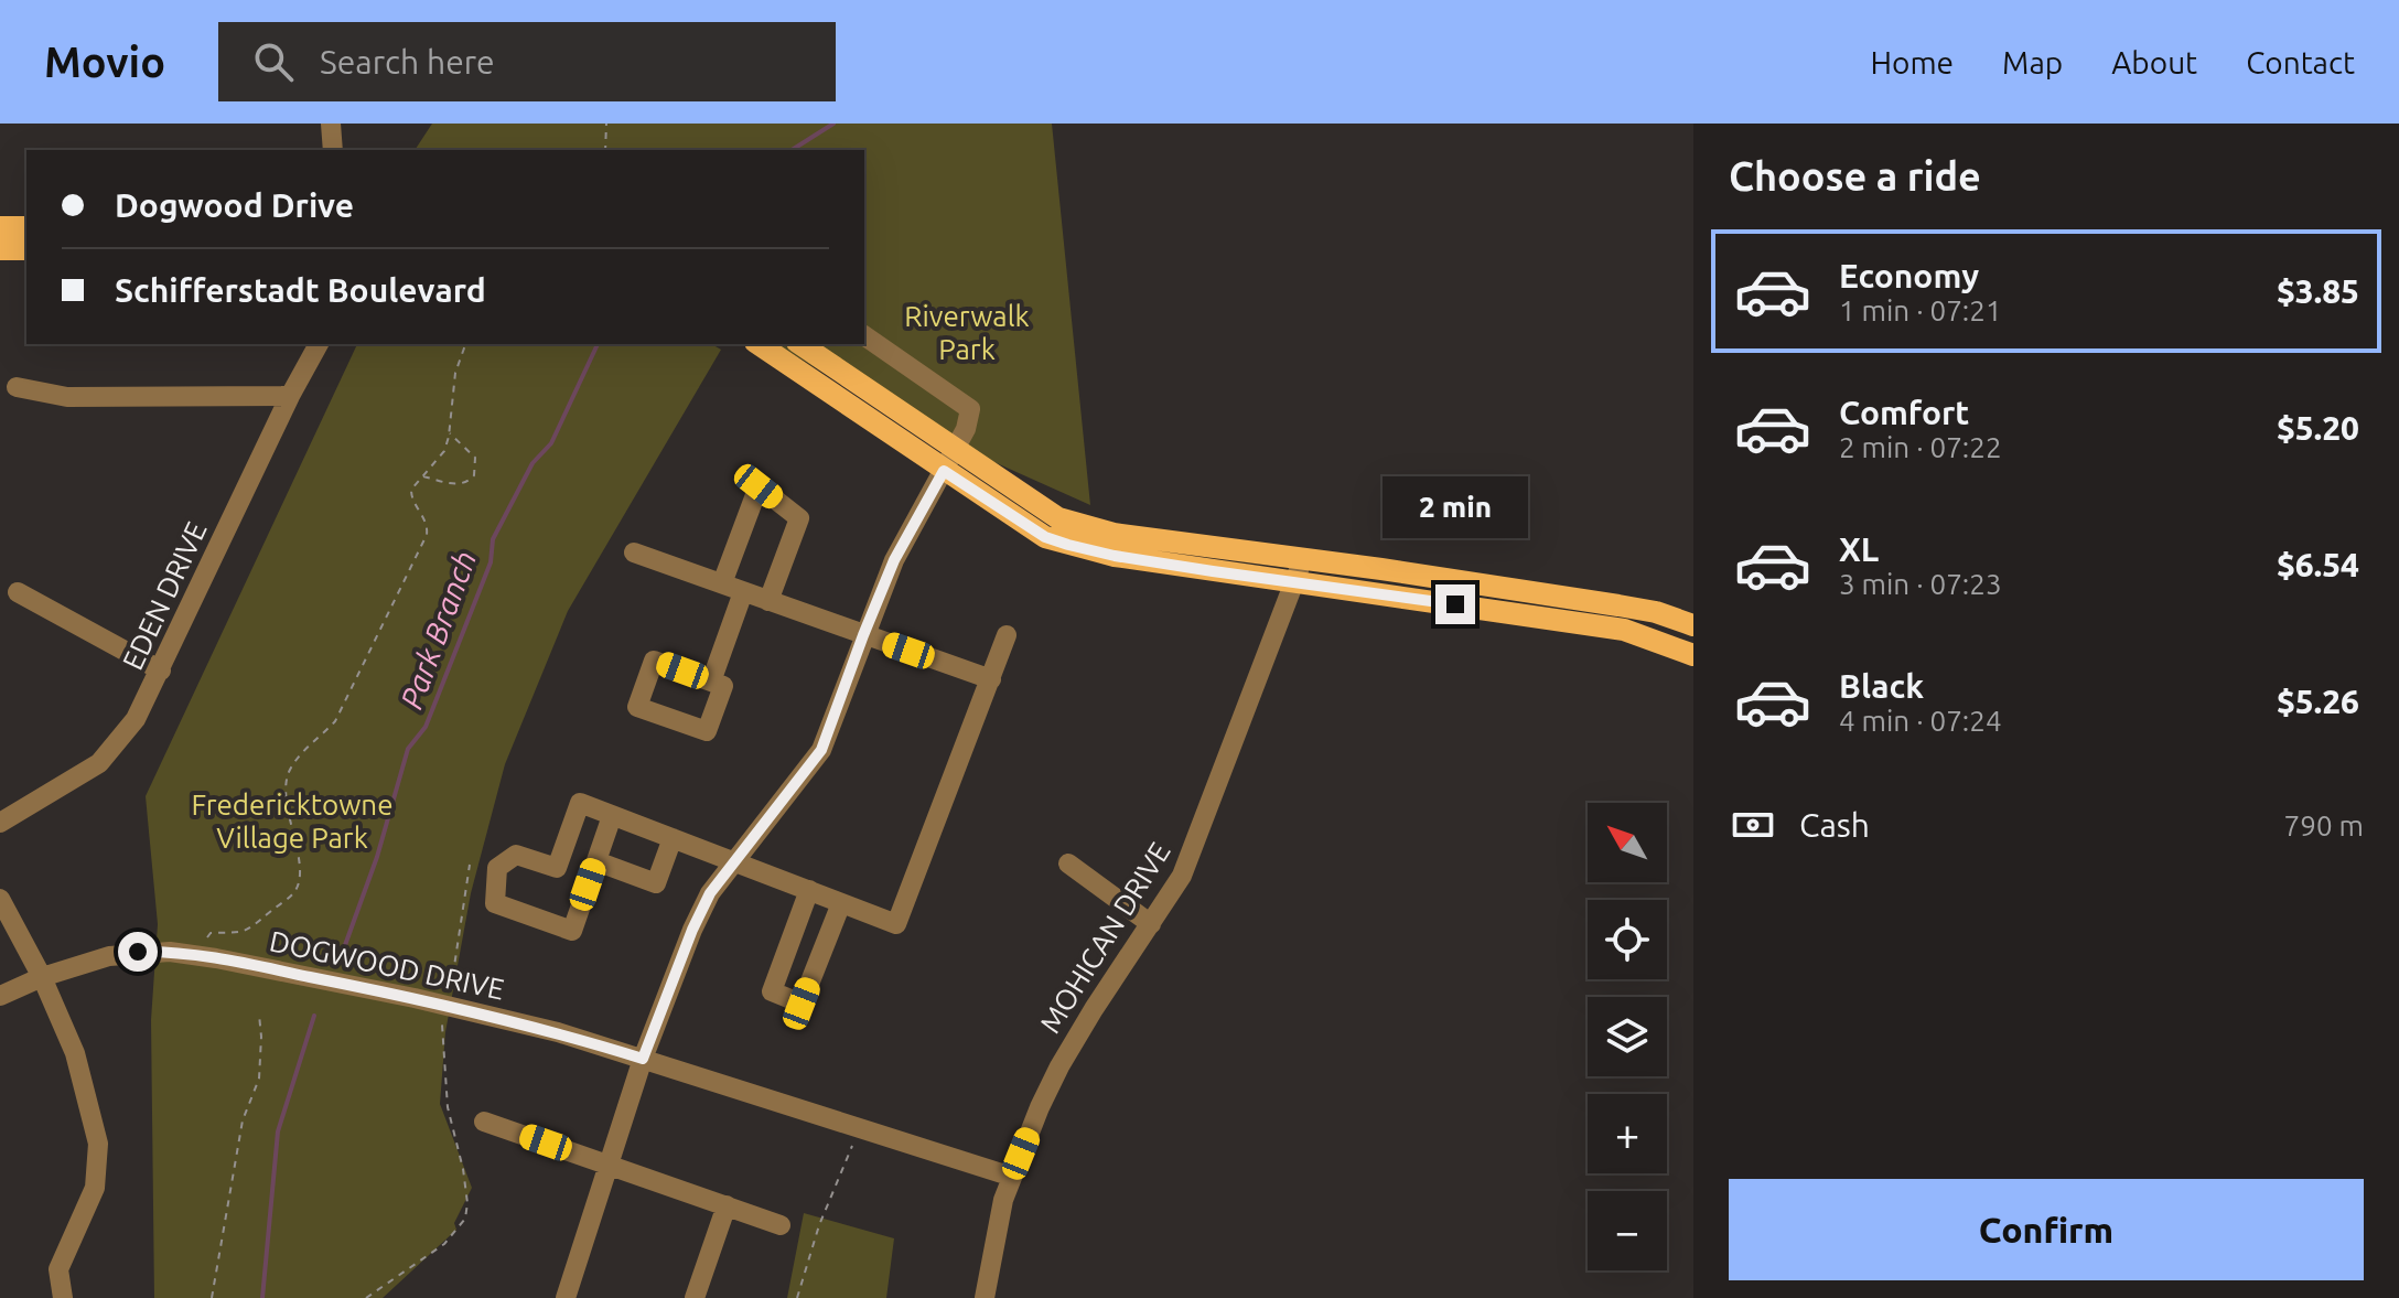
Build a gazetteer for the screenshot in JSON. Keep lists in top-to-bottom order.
{
  "streets": {
    "street": ["EDEN DRIVE", "MOHICAN DRIVE", "DOGWOOD DRIVE"]
  },
  "crossings": [
    ["MOHICAN DRIVE", "DOGWOOD DRIVE"]
  ],
  "water": ["Park Branch"],
  "parks": ["Riverwalk Park", "Fredericktowne Village Park"],
  "north": "top left",
  "page": {
    "header": "Movio",
    "search": "Search here",
    "nav": [
      "Home",
      "Map",
      "About",
      "Contact"
    ],
    "heading": "Choose a ride",
    "banner": ["Dogwood Drive", "Schifferstadt Boulevard"],
    "list": [
      {
        "name": "Economy",
        "note": "1 min · 07:21",
        "value": "$3.85"
      },
      {
        "name": "Comfort",
        "note": "2 min · 07:22",
        "value": "$5.20"
      },
      {
        "name": "XL",
        "note": "3 min · 07:23",
        "value": "$6.54"
      },
      {
        "name": "Black",
        "note": "4 min · 07:24",
        "value": "$5.26"
      }
    ],
    "bubble": "2 min",
    "pay": ["Cash", "790 m"],
    "map_buttons": ["+", "−"],
    "buttons": "Confirm"
  }
}
